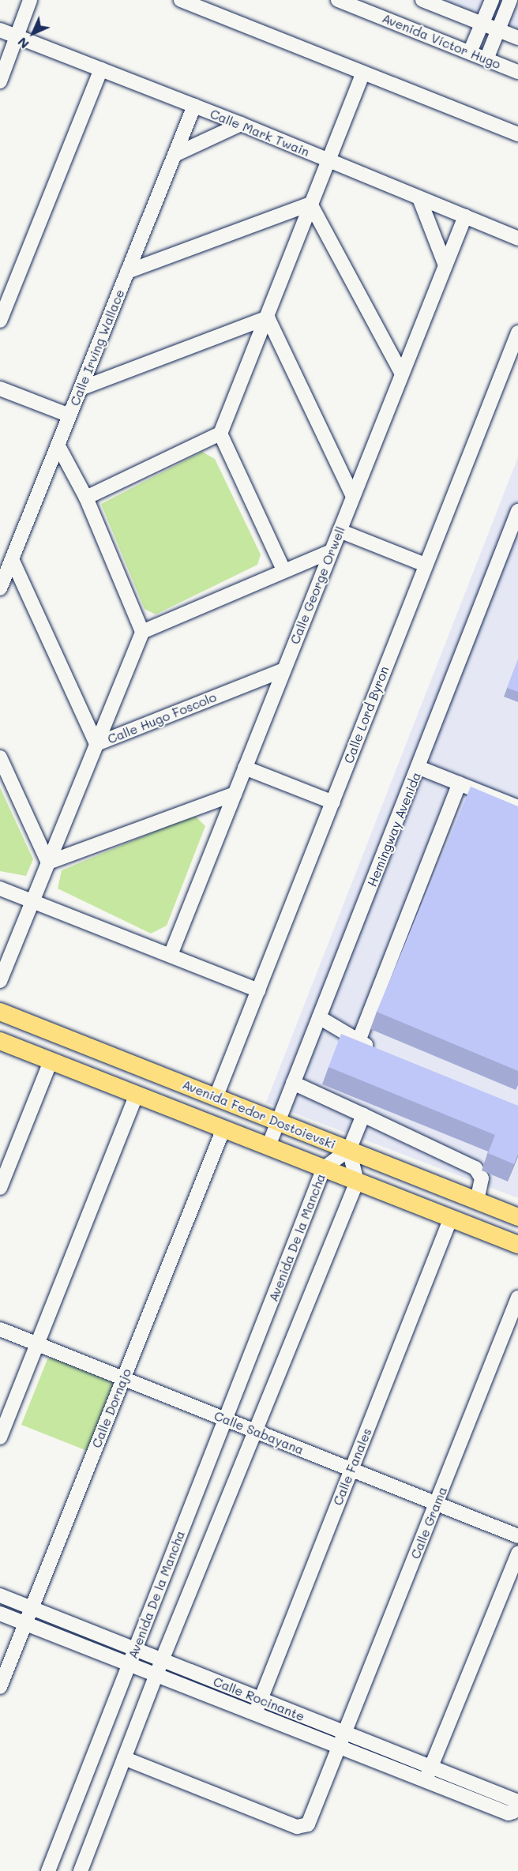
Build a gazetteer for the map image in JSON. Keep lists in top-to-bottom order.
{
  "streets": {
    "main road": ["Avenida Fedor Dostoievski"],
    "street": [
      "Avenida Víctor Hugo",
      "Calle Mark Twain",
      "Calle Irving Wallace",
      "Calle George Orwell",
      "Calle Lord Byron",
      "Calle Hugo Foscolo",
      "Hemingway Avenida",
      "Avenida De la Mancha",
      "Calle Dornajo",
      "Calle Sabayana",
      "Calle Fanales",
      "Calle Grama",
      "Calle Rocinante"
    ]
  },
  "crossings": [
    ["Calle Mark Twain", "Calle Irving Wallace"],
    ["Calle Mark Twain", "Calle George Orwell"],
    ["Calle Irving Wallace", "Calle Hugo Foscolo"],
    ["Calle George Orwell", "Calle Hugo Foscolo"],
    ["Calle Lord Byron", "Avenida Fedor Dostoievski"],
    ["Hemingway Avenida", "Avenida Fedor Dostoievski"],
    ["Avenida Fedor Dostoievski", "Avenida De la Mancha"],
    ["Avenida Fedor Dostoievski", "Calle Dornajo"],
    ["Avenida Fedor Dostoievski", "Calle Fanales"],
    ["Avenida De la Mancha", "Calle Sabayana"],
    ["Avenida De la Mancha", "Calle Rocinante"],
    ["Calle Dornajo", "Calle Sabayana"],
    ["Calle Dornajo", "Calle Rocinante"],
    ["Calle Sabayana", "Calle Fanales"],
    ["Calle Sabayana", "Calle Grama"],
    ["Calle Fanales", "Calle Rocinante"],
    ["Calle Grama", "Calle Rocinante"]
  ],
  "north": "bottom left"
}
